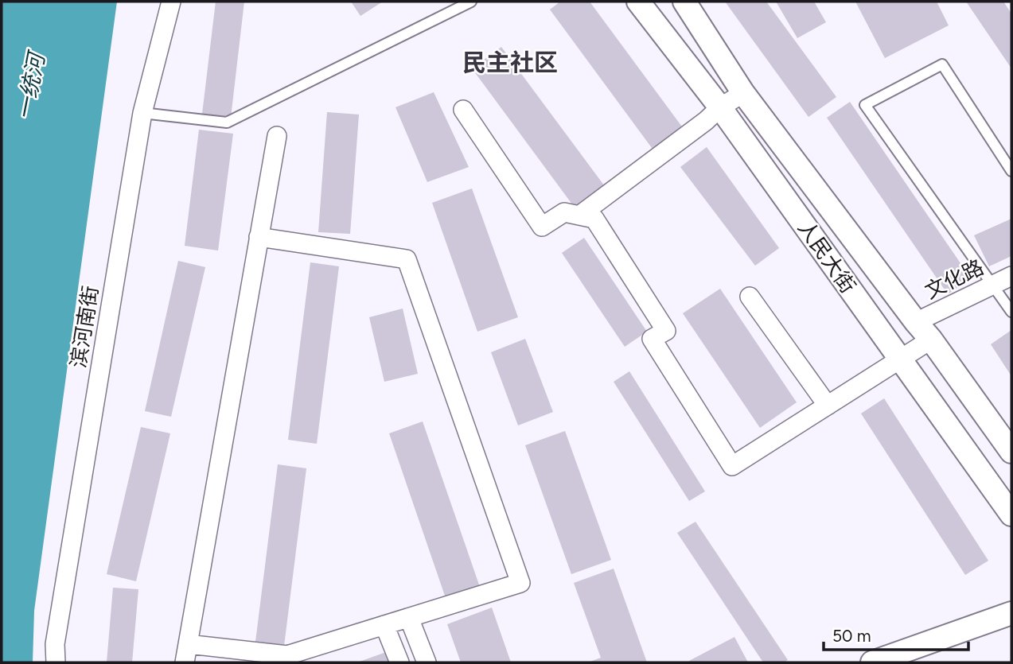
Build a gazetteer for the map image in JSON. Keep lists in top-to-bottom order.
{
  "streets": {
    "street": ["人民大街", "文化路", "滨河南街"]
  },
  "crossings": [
    ["人民大街", "文化路"]
  ],
  "districts": ["民主社区"],
  "water": ["一统河"],
  "scale_bar": "50 m"
}
